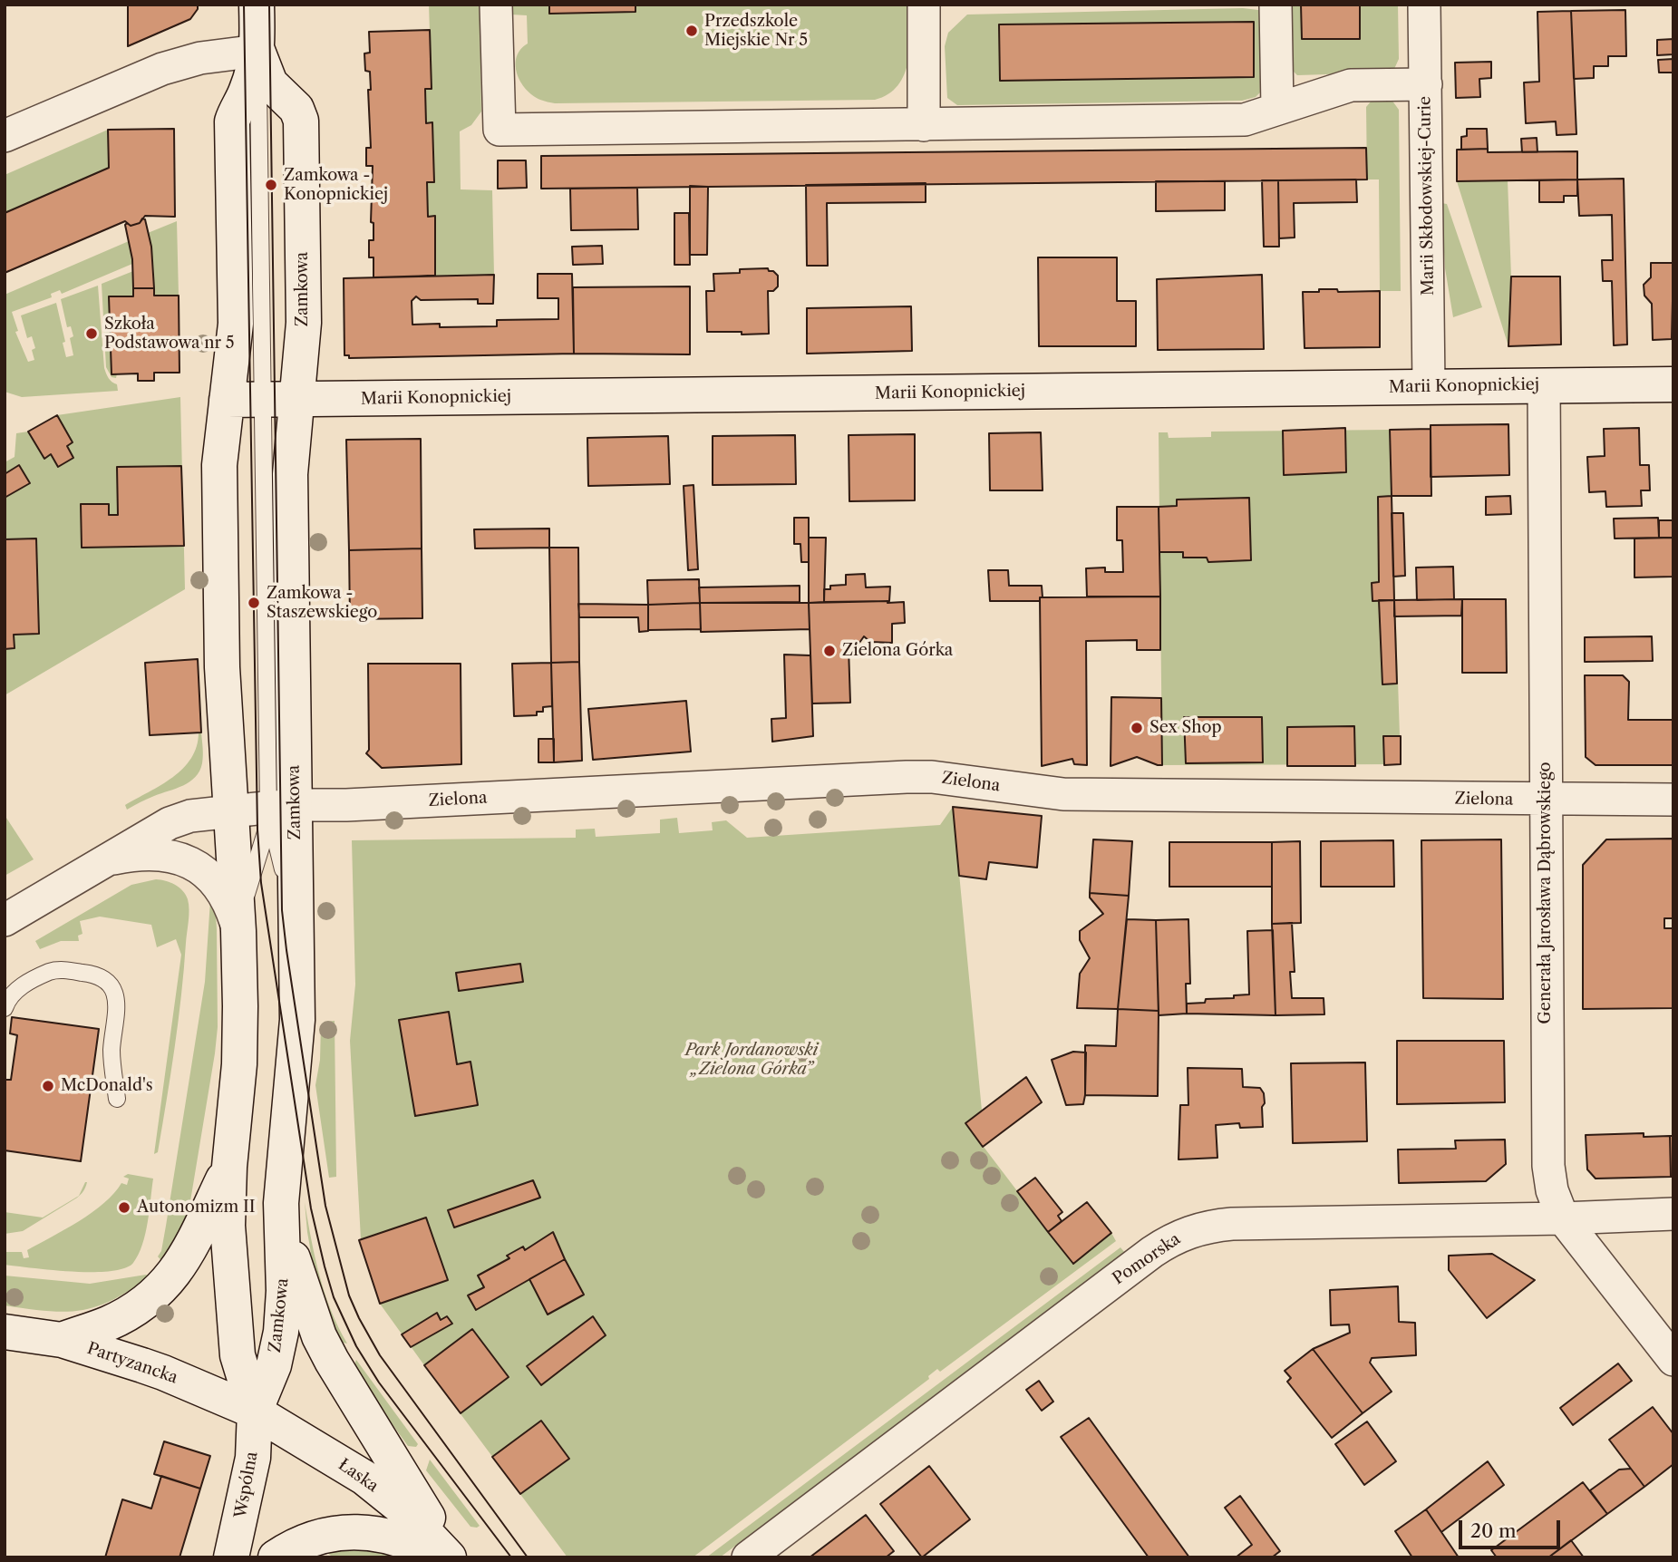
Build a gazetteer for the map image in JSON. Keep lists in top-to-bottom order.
{
  "streets": {
    "street": [
      "Marii Skłodowskiej-Curie",
      "Zamkowa",
      "Marii Konopnickiej",
      "Zielona",
      "Generała Jarosława Dąbrowskiego",
      "Pomorska",
      "Partyzancka",
      "Łaska",
      "Wspólna"
    ]
  },
  "crossings": [
    ["Marii Skłodowskiej-Curie", "Marii Konopnickiej"],
    ["Zamkowa", "Marii Konopnickiej"],
    ["Zamkowa", "Zielona"],
    ["Zamkowa", "Partyzancka"],
    ["Zamkowa", "Łaska"],
    ["Zamkowa", "Wspólna"],
    ["Marii Konopnickiej", "Generała Jarosława Dąbrowskiego"],
    ["Zielona", "Generała Jarosława Dąbrowskiego"],
    ["Generała Jarosława Dąbrowskiego", "Pomorska"],
    ["Partyzancka", "Łaska"],
    ["Partyzancka", "Wspólna"],
    ["Łaska", "Wspólna"]
  ],
  "parks": ["Park Jordanowski „Zielona Górka”"],
  "places": [
    "Przedszkole Miejskie Nr 5",
    "Zamkowa - Konopnickiej",
    "Szkoła Podstawowa nr 5",
    "Zamkowa - Staszewskiego",
    "Zielona Górka",
    "Sex Shop",
    "McDonald's",
    "Autonomizm II"
  ],
  "scale_bar": "20 m"
}
